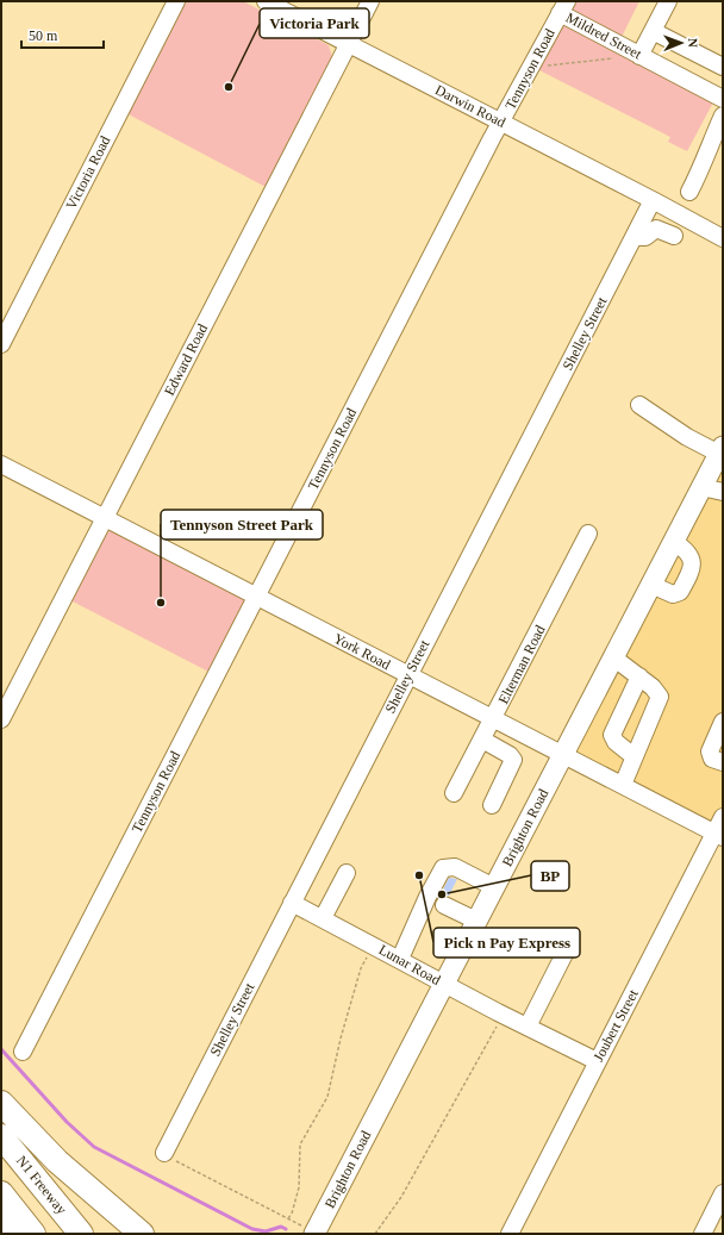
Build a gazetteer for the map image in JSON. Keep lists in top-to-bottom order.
{
  "streets": {
    "highway": ["N1 Freeway"],
    "main road": ["Brighton Road"],
    "street": [
      "Mildred Street",
      "Tennyson Road",
      "Darwin Road",
      "Victoria Road",
      "Shelley Street",
      "Edward Road",
      "York Road",
      "Elterman Road",
      "Lunar Road",
      "Joubert Street"
    ]
  },
  "crossings": [
    ["Mildred Street", "Tennyson Road"],
    ["Tennyson Road", "Darwin Road"],
    ["Tennyson Road", "York Road"],
    ["Darwin Road", "Shelley Street"],
    ["Darwin Road", "Edward Road"],
    ["Shelley Street", "York Road"],
    ["Shelley Street", "Lunar Road"],
    ["Edward Road", "York Road"],
    ["York Road", "Elterman Road"],
    ["York Road", "Brighton Road"],
    ["York Road", "Joubert Street"],
    ["Brighton Road", "Lunar Road"],
    ["Lunar Road", "Joubert Street"]
  ],
  "places": [
    "Victoria Park",
    "Tennyson Street Park",
    "Pick n Pay Express",
    "BP"
  ],
  "scale_bar": "50 m",
  "north": "right"
}
